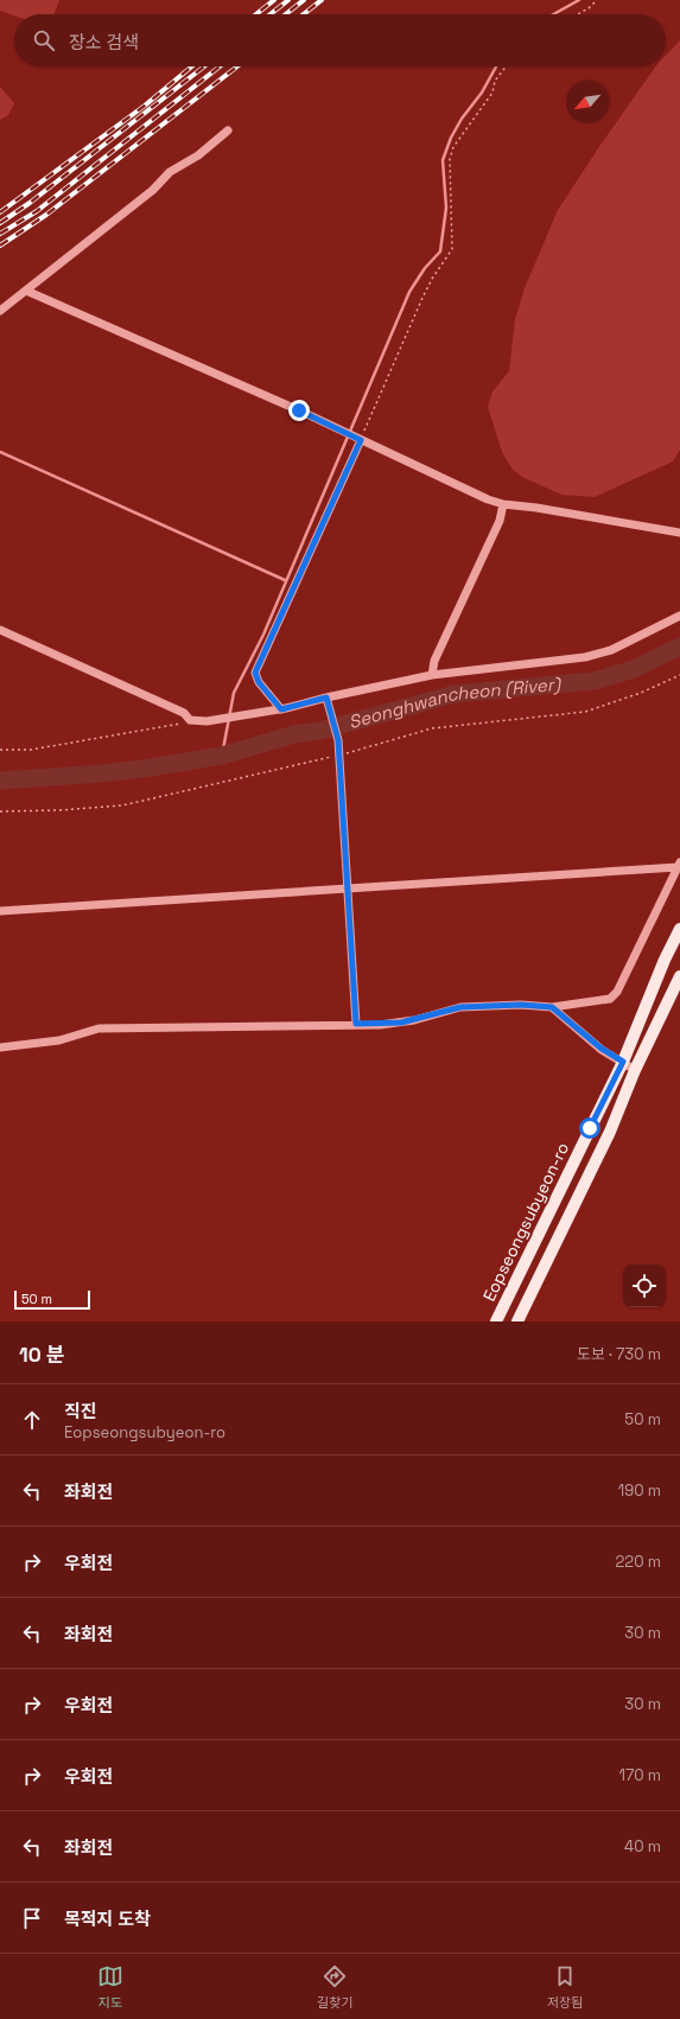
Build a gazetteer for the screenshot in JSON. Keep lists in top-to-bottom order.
{
  "streets": {
    "main road": ["Eopseongsubyeon-ro"]
  },
  "water": ["Seonghwancheon (River)"],
  "scale_bar": "50 m",
  "north": "bottom left",
  "page": {
    "search": "장소 검색",
    "scale": "50 m",
    "heading": ["10 분", "도보 · 730 m"],
    "list": [
      ["직진", "Eopseongsubyeon-ro", "50 m"],
      ["좌회전", "190 m"],
      ["우회전", "220 m"],
      ["좌회전", "30 m"],
      ["우회전", "30 m"],
      ["우회전", "170 m"],
      ["좌회전", "40 m"],
      "목적지 도착"
    ],
    "nav": ["지도", "길찾기", "저장됨"]
  }
}
